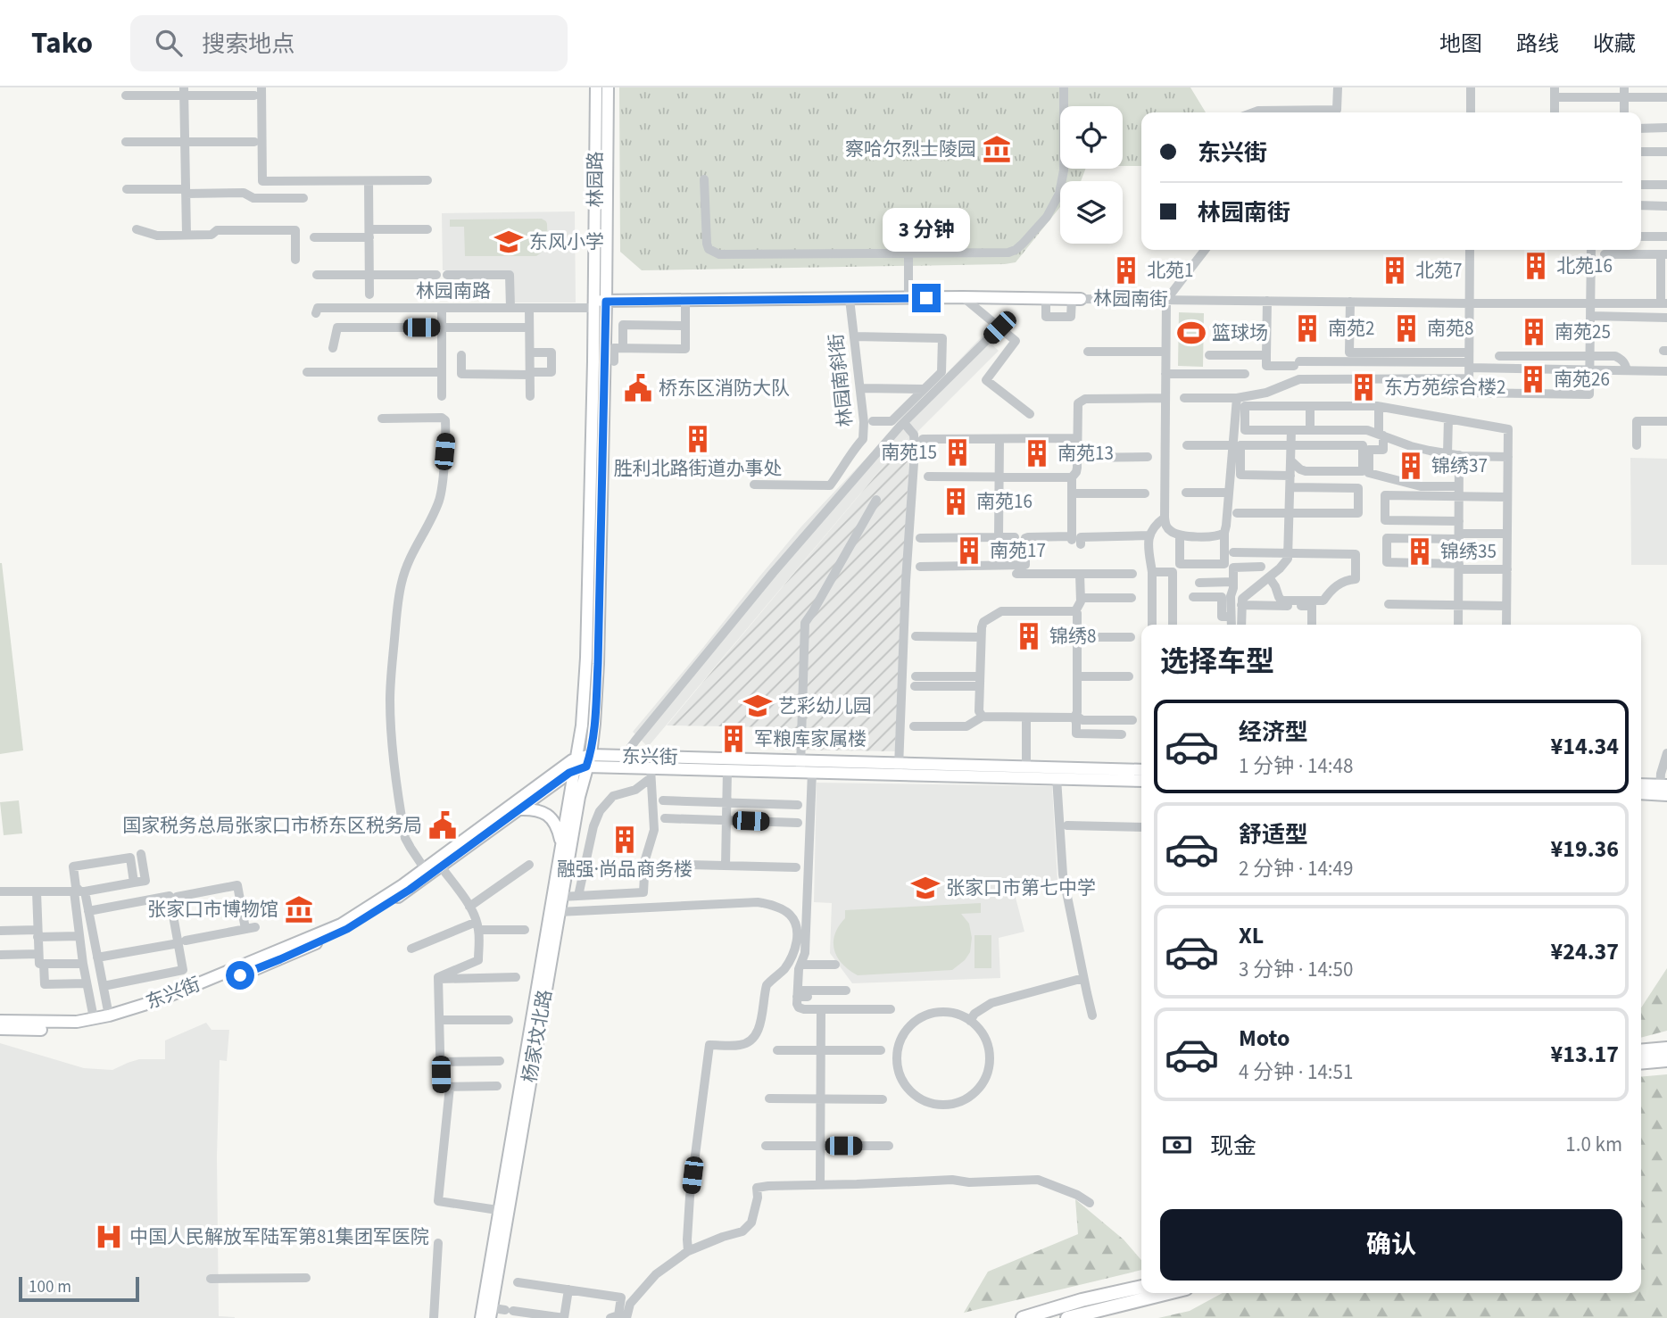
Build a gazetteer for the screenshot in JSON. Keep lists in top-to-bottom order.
{
  "streets": {
    "main road": [
      "林园路",
      "林园南街",
      "东兴街",
      "杨家坟北路"
    ],
    "street": ["林园南路", "林园南斜街"]
  },
  "crossings": [
    ["林园路", "林园南路"],
    ["林园路", "林园南街"],
    ["林园路", "东兴街"],
    ["林园路", "杨家坟北路"],
    ["林园南路", "林园南街"],
    ["林园南街", "林园南斜街"],
    ["东兴街", "杨家坟北路"]
  ],
  "places": {
    "museum": ["察哈尔烈士陵园", "张家口市博物馆"],
    "school or university": ["东风小学", "艺彩幼儿园", "张家口市第七中学"],
    "building": [
      "北苑16",
      "北苑1",
      "北苑7",
      "南苑2",
      "南苑8",
      "南苑25",
      "南苑26",
      "东方苑综合楼2",
      "胜利北路街道办事处",
      "南苑15",
      "南苑13",
      "锦绣37",
      "南苑16",
      "南苑17",
      "锦绣35",
      "锦绣8",
      "军粮库家属楼",
      "融强·尚品商务楼"
    ],
    "sports": ["篮球场"],
    "public building": ["桥东区消防大队", "国家税务总局张家口市桥东区税务局"],
    "hospital": ["中国人民解放军陆军第81集团军医院"]
  },
  "scale_bar": "100 m",
  "page": {
    "header": "Tako",
    "search": "搜索地点",
    "nav": ["地图", "路线", "收藏"],
    "banner": ["东兴街", "林园南街"],
    "bubble": "3 分钟",
    "heading": "选择车型",
    "list": [
      {
        "name": "经济型",
        "note": "1 分钟 · 14:48",
        "value": "¥14.34"
      },
      {
        "name": "舒适型",
        "note": "2 分钟 · 14:49",
        "value": "¥19.36"
      },
      {
        "name": "XL",
        "note": "3 分钟 · 14:50",
        "value": "¥24.37"
      },
      {
        "name": "Moto",
        "note": "4 分钟 · 14:51",
        "value": "¥13.17"
      }
    ],
    "pay": ["现金", "1.0 km"],
    "buttons": "确认",
    "scale": "100 m"
  }
}
